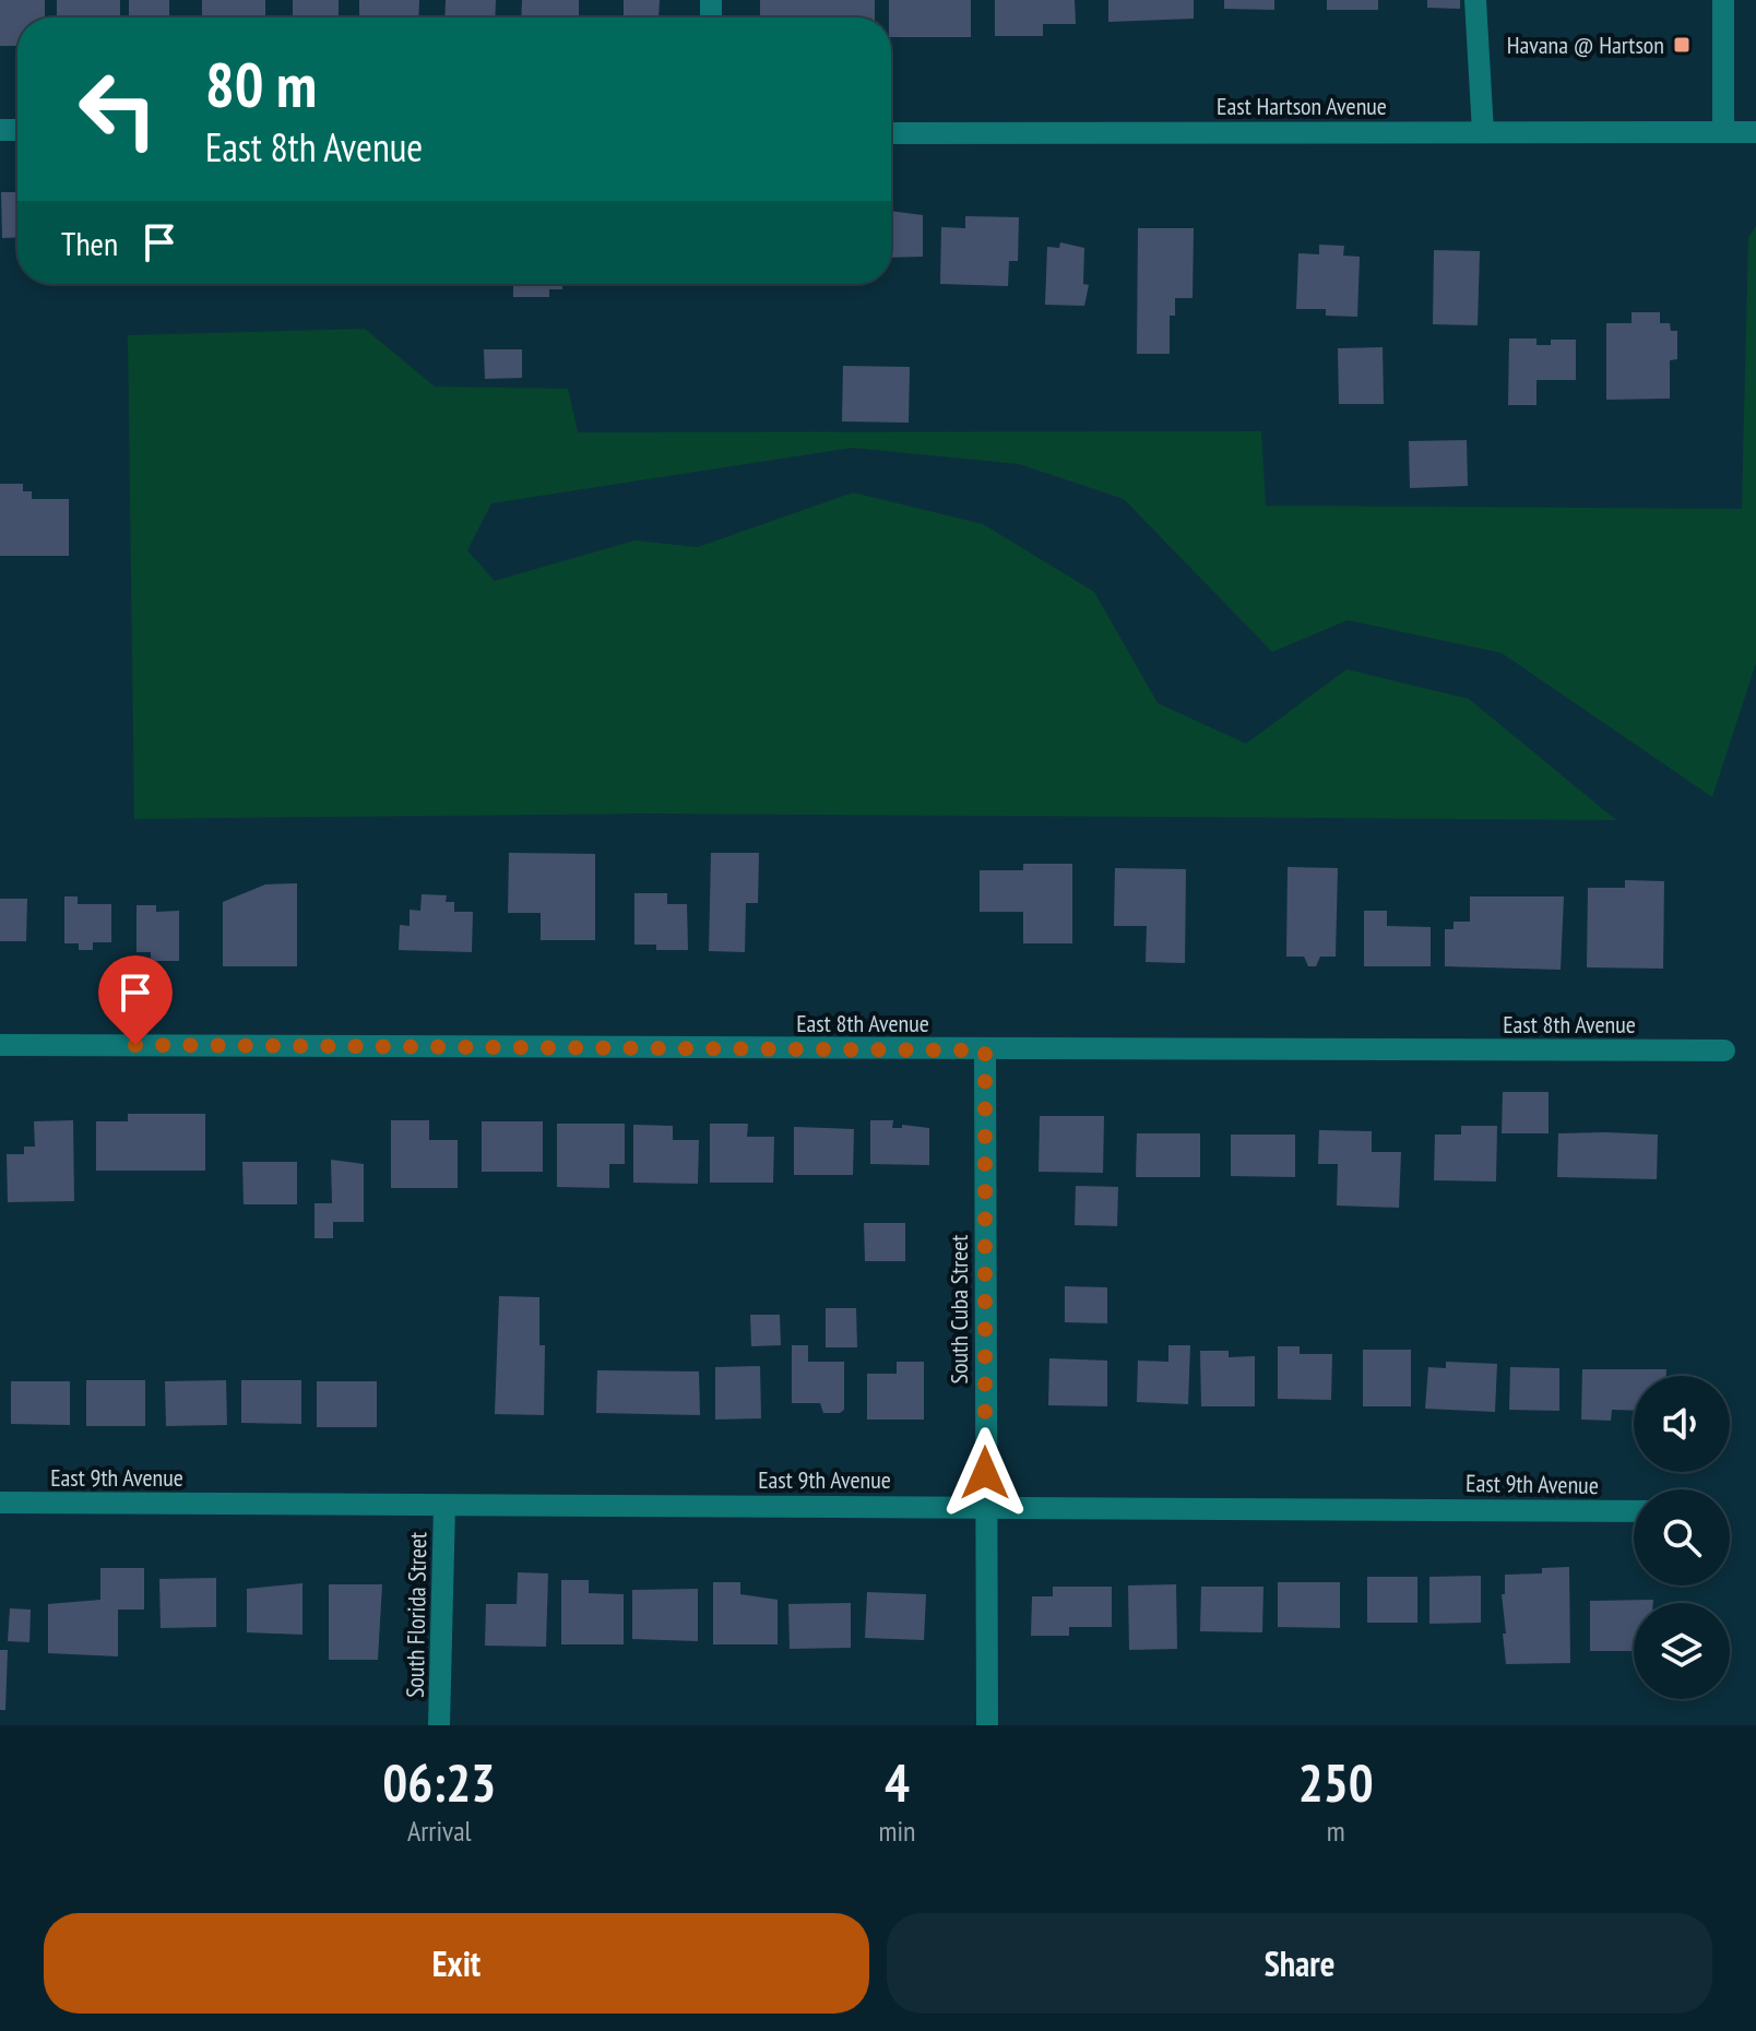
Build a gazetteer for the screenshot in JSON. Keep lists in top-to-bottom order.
{
  "streets": {
    "street": [
      "East Hartson Avenue",
      "East 8th Avenue",
      "South Cuba Street",
      "East 9th Avenue",
      "South Florida Street"
    ]
  },
  "crossings": [
    ["East 8th Avenue", "South Cuba Street"],
    ["South Cuba Street", "East 9th Avenue"],
    ["East 9th Avenue", "South Florida Street"]
  ],
  "places": {
    "transit": ["Havana @ Hartson"]
  },
  "page": {
    "turn": ["80 m", "East 8th Avenue"],
    "then": "Then",
    "eta": [
      "06:23",
      "Arrival",
      "4",
      "min",
      "250",
      "m"
    ],
    "buttons": ["Exit", "Share"]
  }
}
